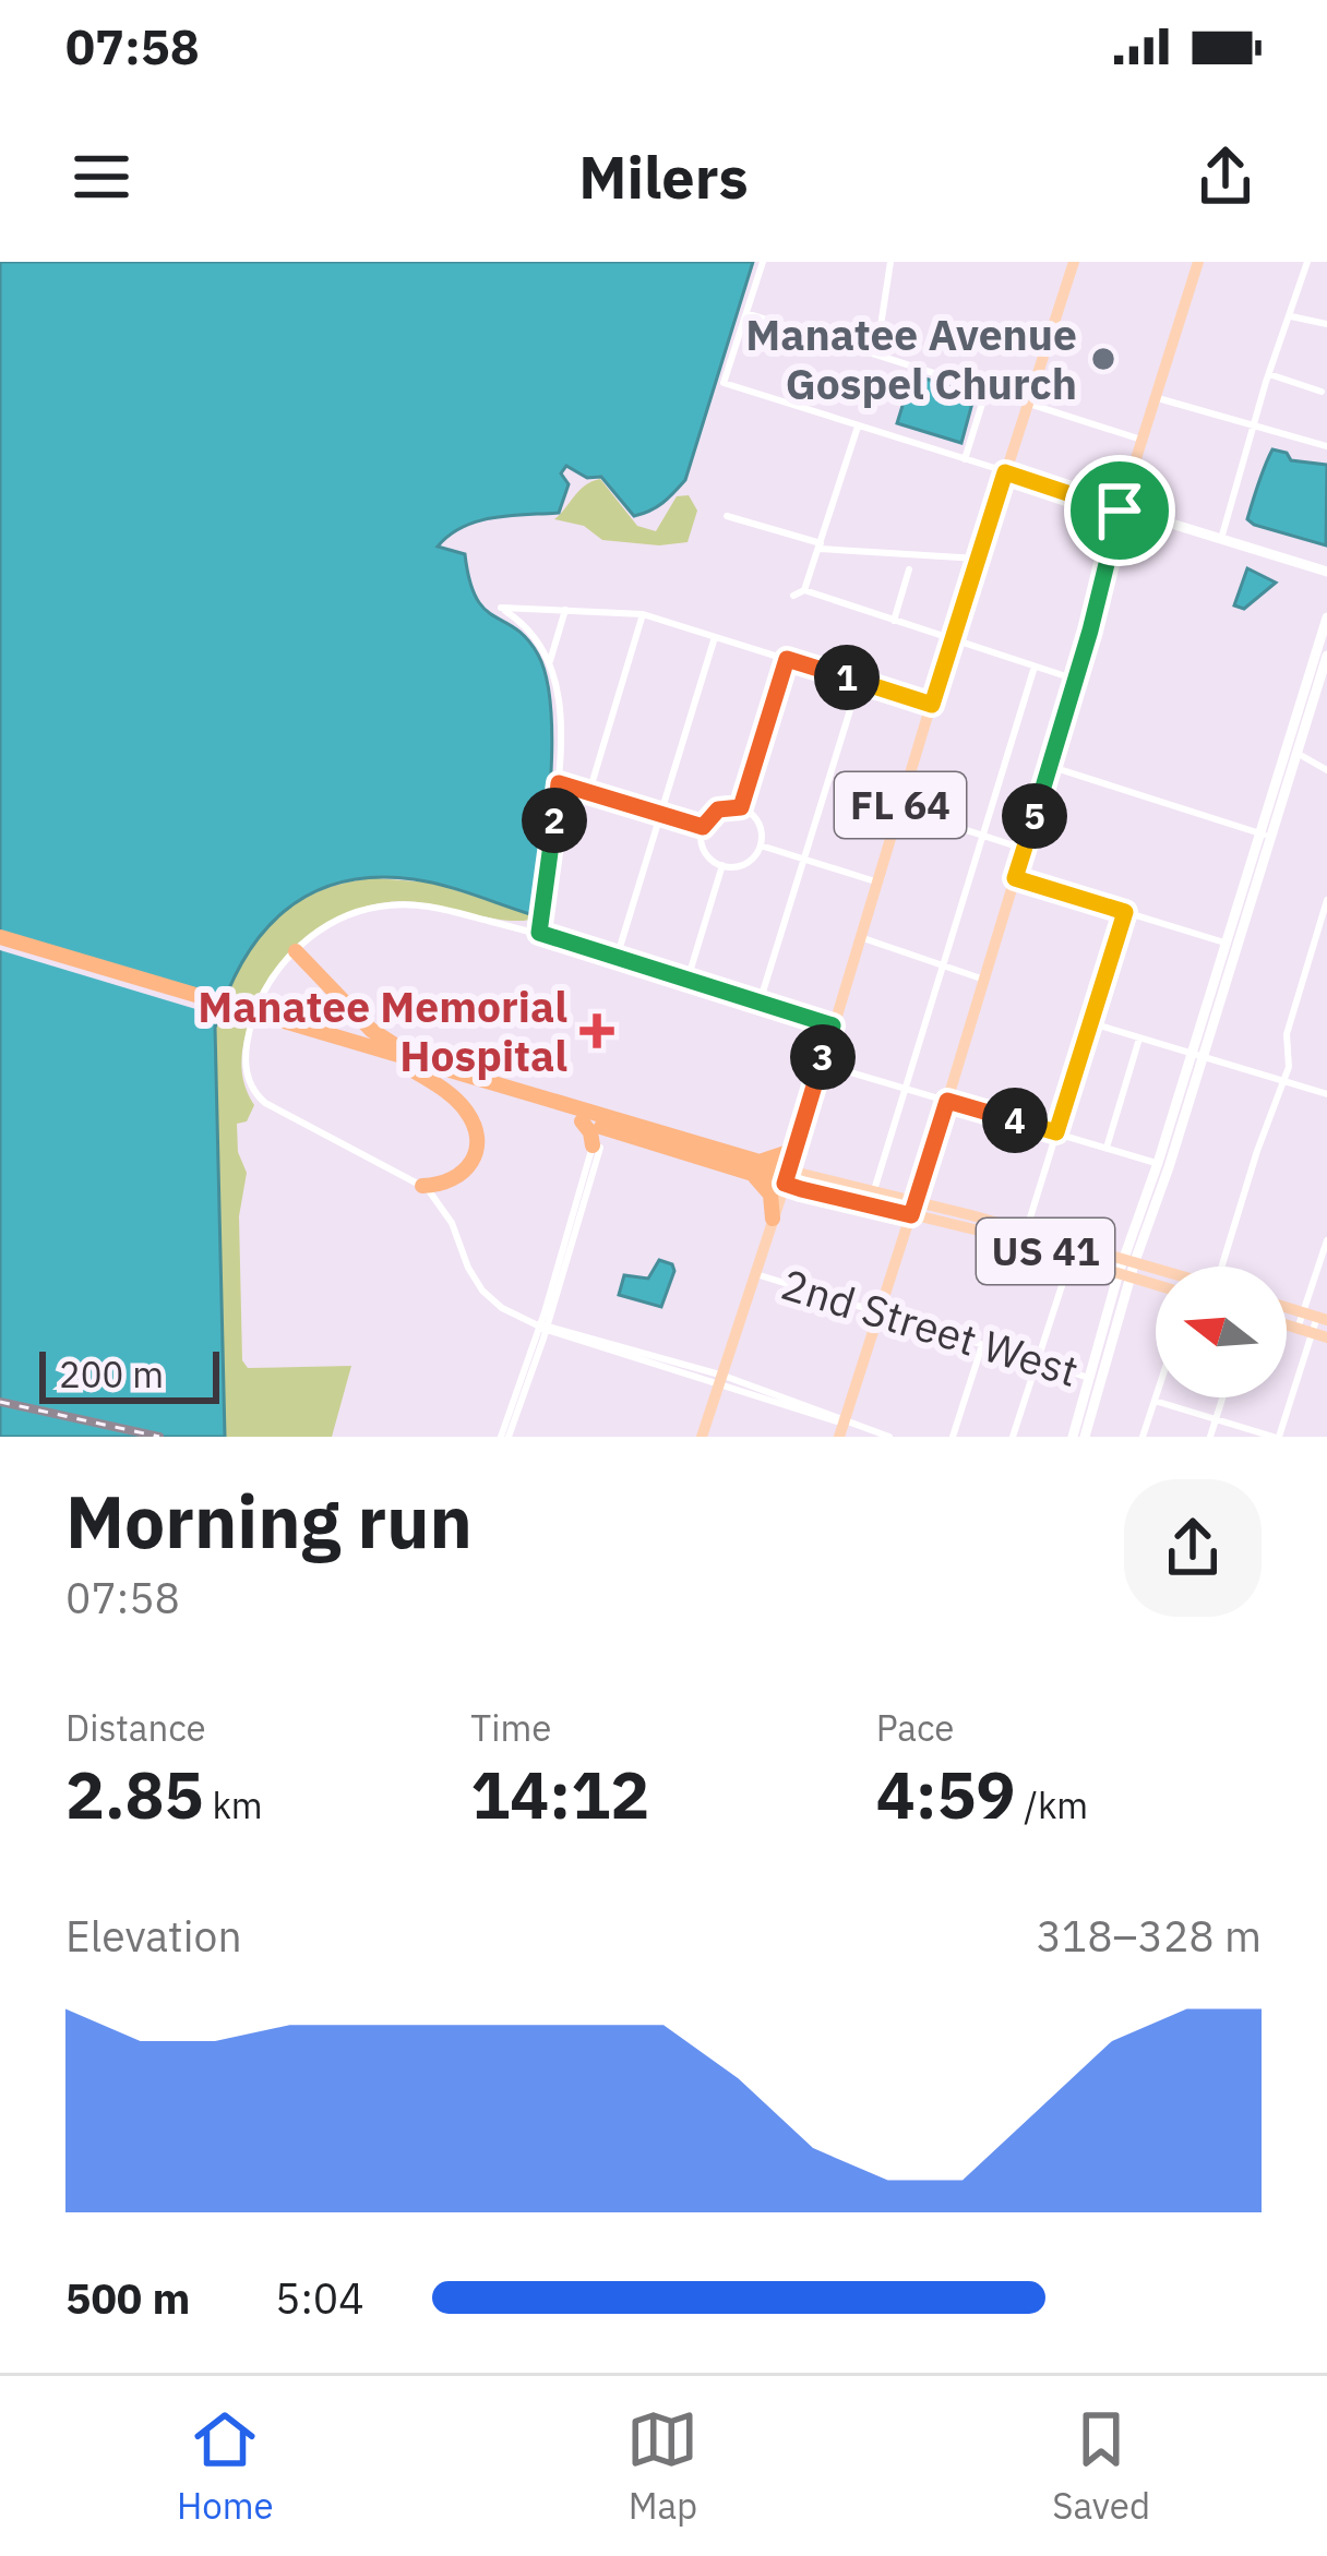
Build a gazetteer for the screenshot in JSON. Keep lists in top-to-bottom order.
{
  "streets": {
    "highway": ["US 41"],
    "main road": ["FL 64"],
    "street": ["2nd Street West"]
  },
  "crossings": [
    ["FL 64", "US 41"],
    ["FL 64", "2nd Street West"]
  ],
  "places": {
    "other": ["Manatee Avenue Gospel Church"],
    "health": ["Manatee Memorial Hospital"]
  },
  "scale_bar": "200 m",
  "north": "left",
  "page": {
    "status": "07:58",
    "header": "Milers",
    "pins": [
      "1",
      "5",
      "2",
      "3",
      "4"
    ],
    "scale": "200 m",
    "heading": ["Morning run", "07:58"],
    "stats": [
      ["Distance", "2.85 km"],
      ["Time", "14:12"],
      ["Pace", "4:59 /km"]
    ],
    "chart": ["Elevation", "318–328 m"],
    "list": [
      {
        "name": "500 m",
        "note": "5:04"
      }
    ],
    "tabs": ["Home", "Map", "Saved"]
  }
}
